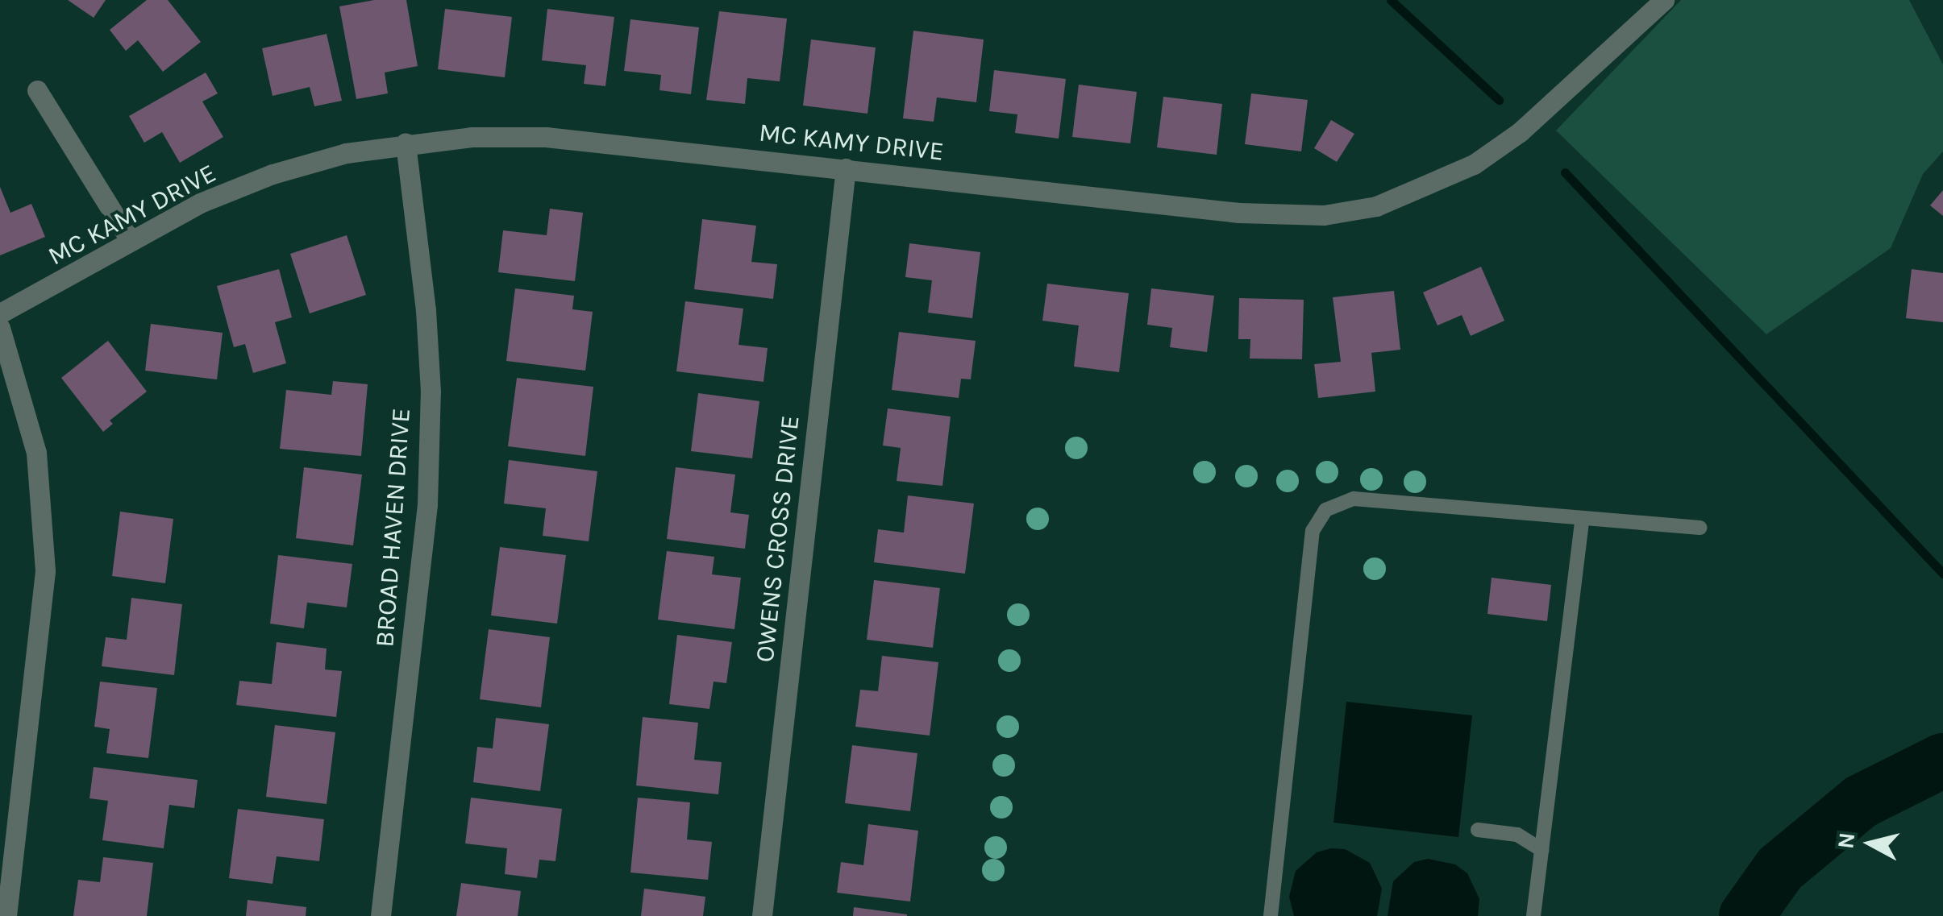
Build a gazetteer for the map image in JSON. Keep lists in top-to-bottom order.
{
  "streets": {
    "street": ["MC KAMY DRIVE", "BROAD HAVEN DRIVE", "OWENS CROSS DRIVE"]
  },
  "crossings": [
    ["MC KAMY DRIVE", "BROAD HAVEN DRIVE"],
    ["MC KAMY DRIVE", "OWENS CROSS DRIVE"]
  ],
  "north": "left"
}
